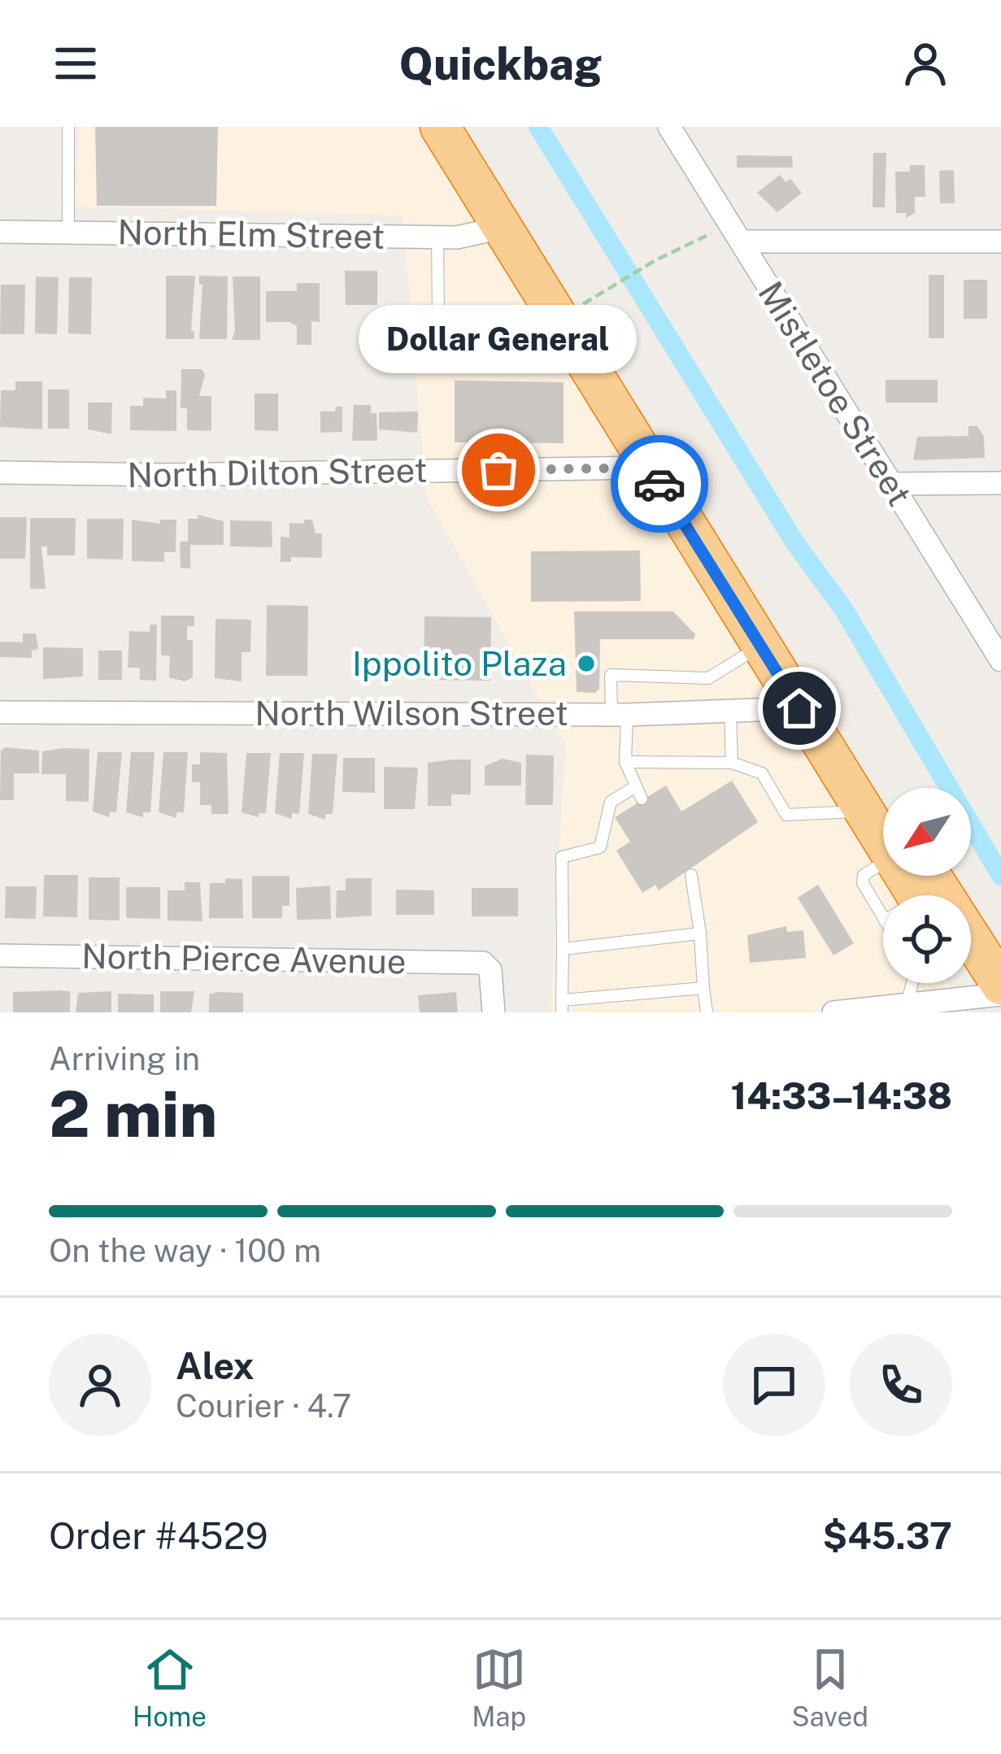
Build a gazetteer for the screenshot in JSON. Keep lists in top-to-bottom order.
{
  "streets": {
    "street": [
      "North Elm Street",
      "Mistletoe Street",
      "North Dilton Street",
      "North Wilson Street",
      "North Pierce Avenue"
    ]
  },
  "places": ["Dollar General", "Ippolito Plaza"],
  "north": "bottom left",
  "page": {
    "header": "Quickbag",
    "bubble": "Dollar General",
    "heading": ["2 min", "Arriving in", "14:33–14:38"],
    "panel": [
      "Alex",
      "Courier · 4.7",
      "Order #4529",
      "$45.37"
    ],
    "bar": "On the way · 100 m",
    "tabs": ["Home", "Map", "Saved"]
  }
}
